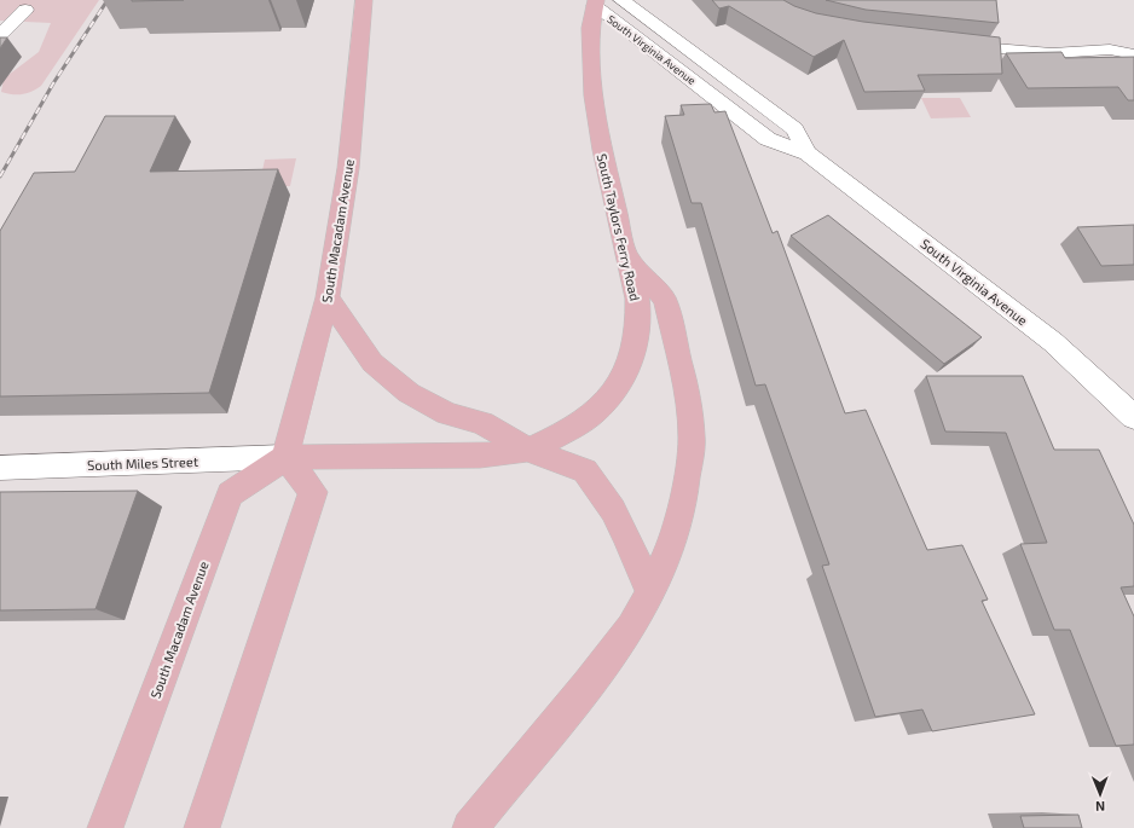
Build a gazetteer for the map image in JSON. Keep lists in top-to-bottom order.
{
  "streets": {
    "main road": ["South Taylors Ferry Road", "South Macadam Avenue"],
    "street": ["South Virginia Avenue", "South Miles Street"]
  },
  "crossings": [
    ["South Virginia Avenue", "South Taylors Ferry Road"],
    ["South Taylors Ferry Road", "South Macadam Avenue"],
    ["South Taylors Ferry Road", "South Miles Street"],
    ["South Macadam Avenue", "South Miles Street"]
  ],
  "north": "bottom"
}
